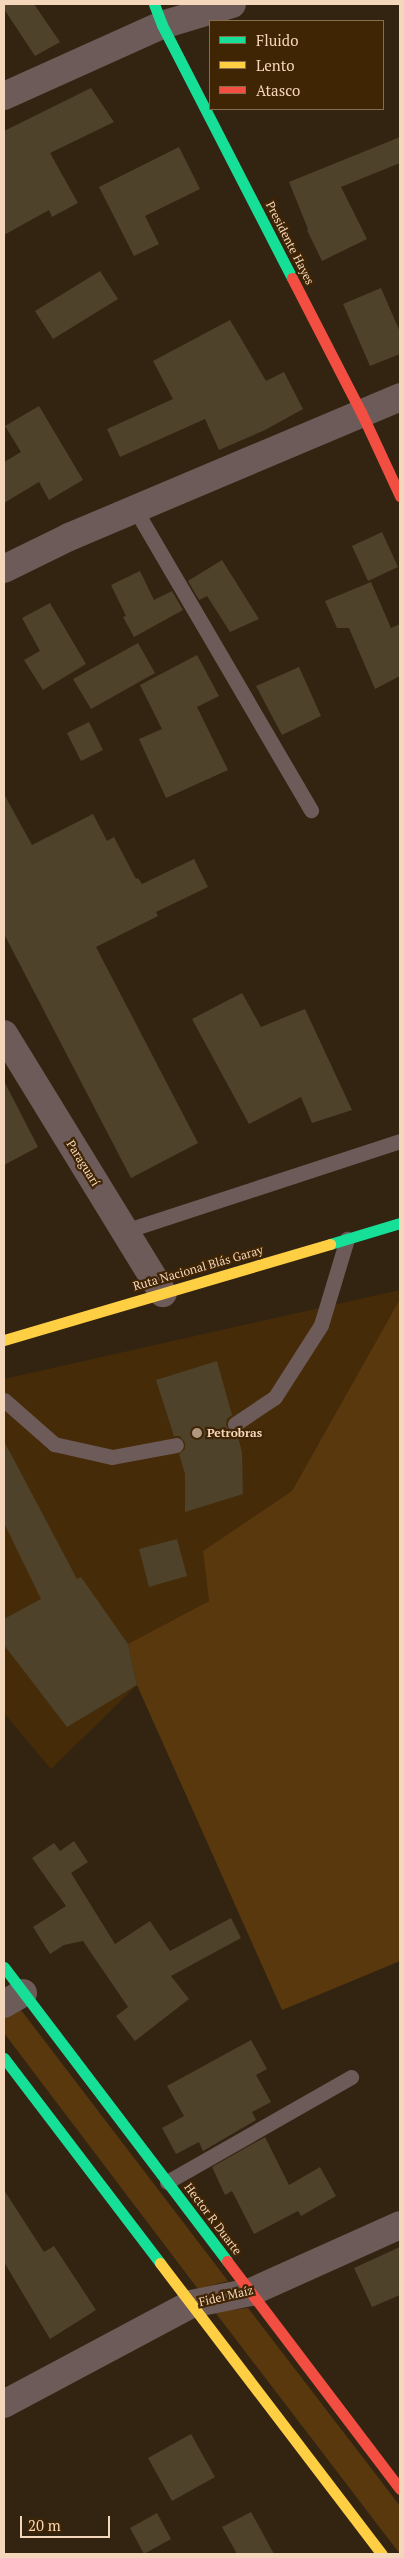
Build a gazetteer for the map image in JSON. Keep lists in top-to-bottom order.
{
  "streets": {
    "main road": ["Presidente Hayes", "Ruta Nacional Blás Garay", "Hector R Duarte"],
    "street": ["Paraguarí", "Fidel Maíz"]
  },
  "crossings": [
    ["Paraguarí", "Ruta Nacional Blás Garay"],
    ["Hector R Duarte", "Fidel Maíz"]
  ],
  "places": ["Petrobras"],
  "legend": ["Fluido", "Lento", "Atasco"],
  "scale_bar": "20 m"
}
